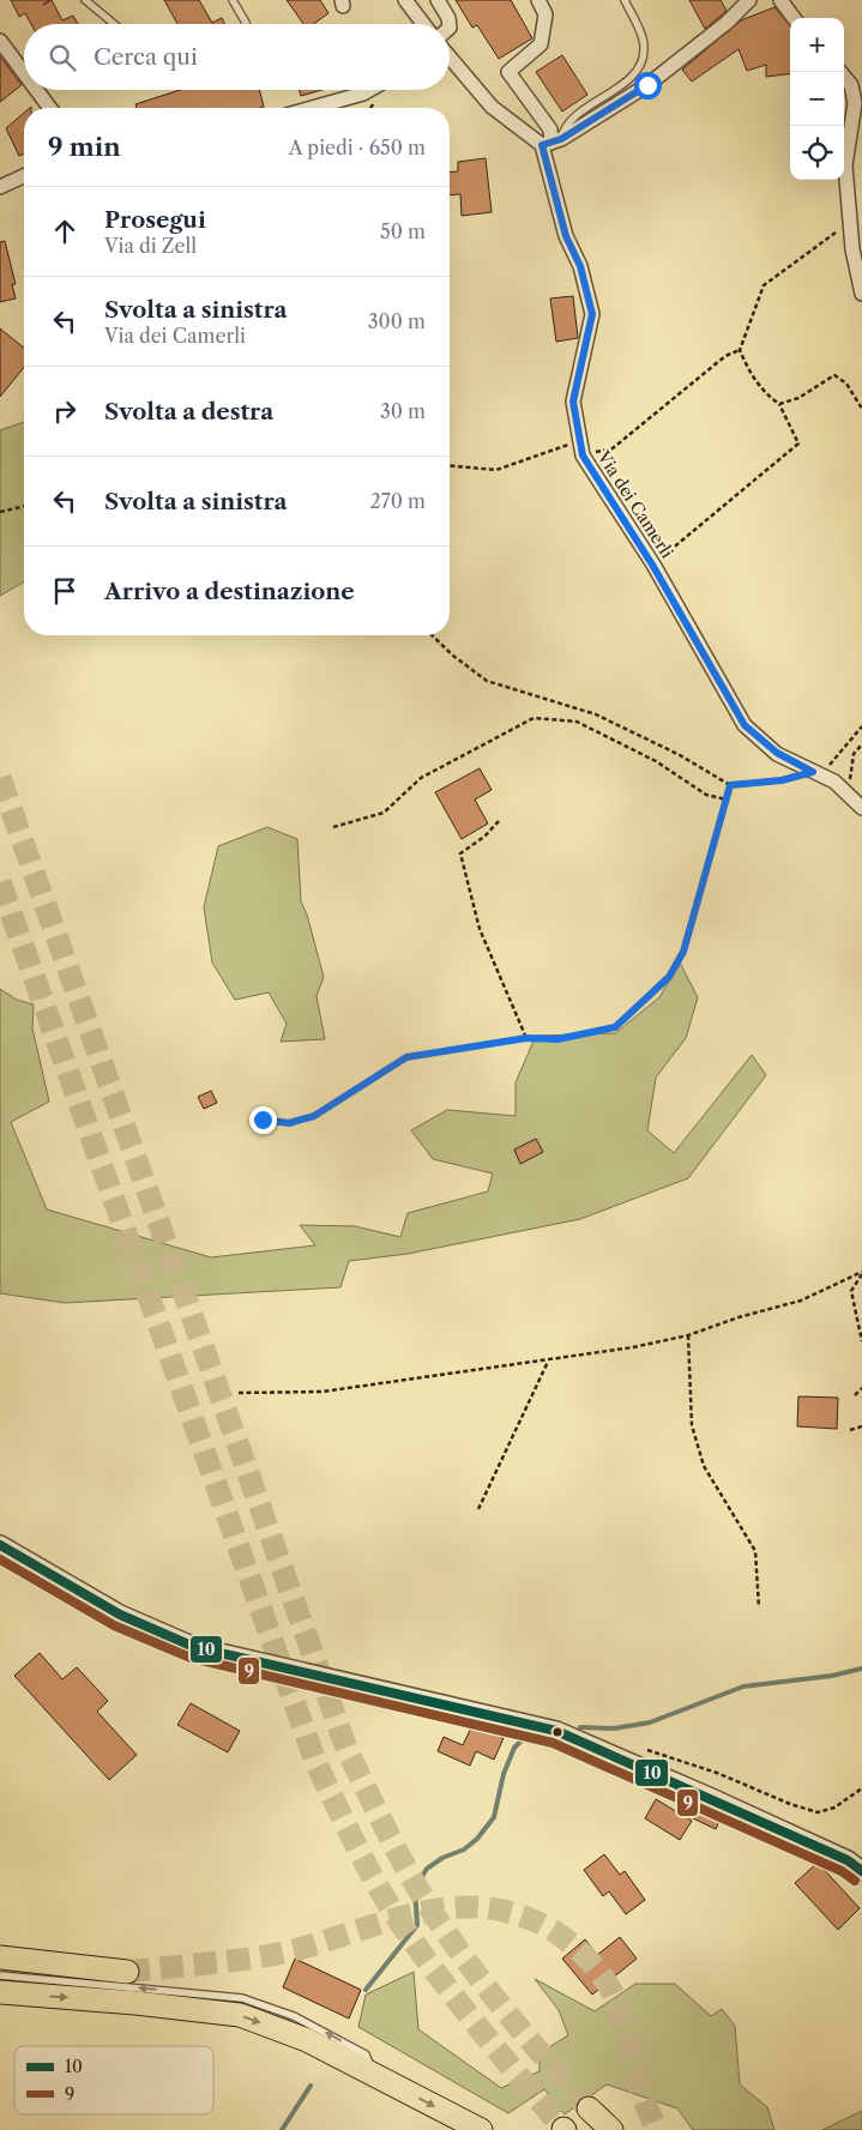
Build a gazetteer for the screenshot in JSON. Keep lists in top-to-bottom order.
{
  "streets": {
    "street": ["Via dei Camerli"]
  },
  "lines": ["transit line 10", "transit line 9"],
  "legend": ["10", "9"],
  "page": {
    "map_buttons": ["+", "−"],
    "search": "Cerca qui",
    "heading": ["9 min", "A piedi · 650 m"],
    "list": [
      ["Prosegui", "Via di Zell", "50 m"],
      ["Svolta a sinistra", "Via dei Camerli", "300 m"],
      ["Svolta a destra", "30 m"],
      ["Svolta a sinistra", "270 m"],
      "Arrivo a destinazione"
    ]
  }
}
